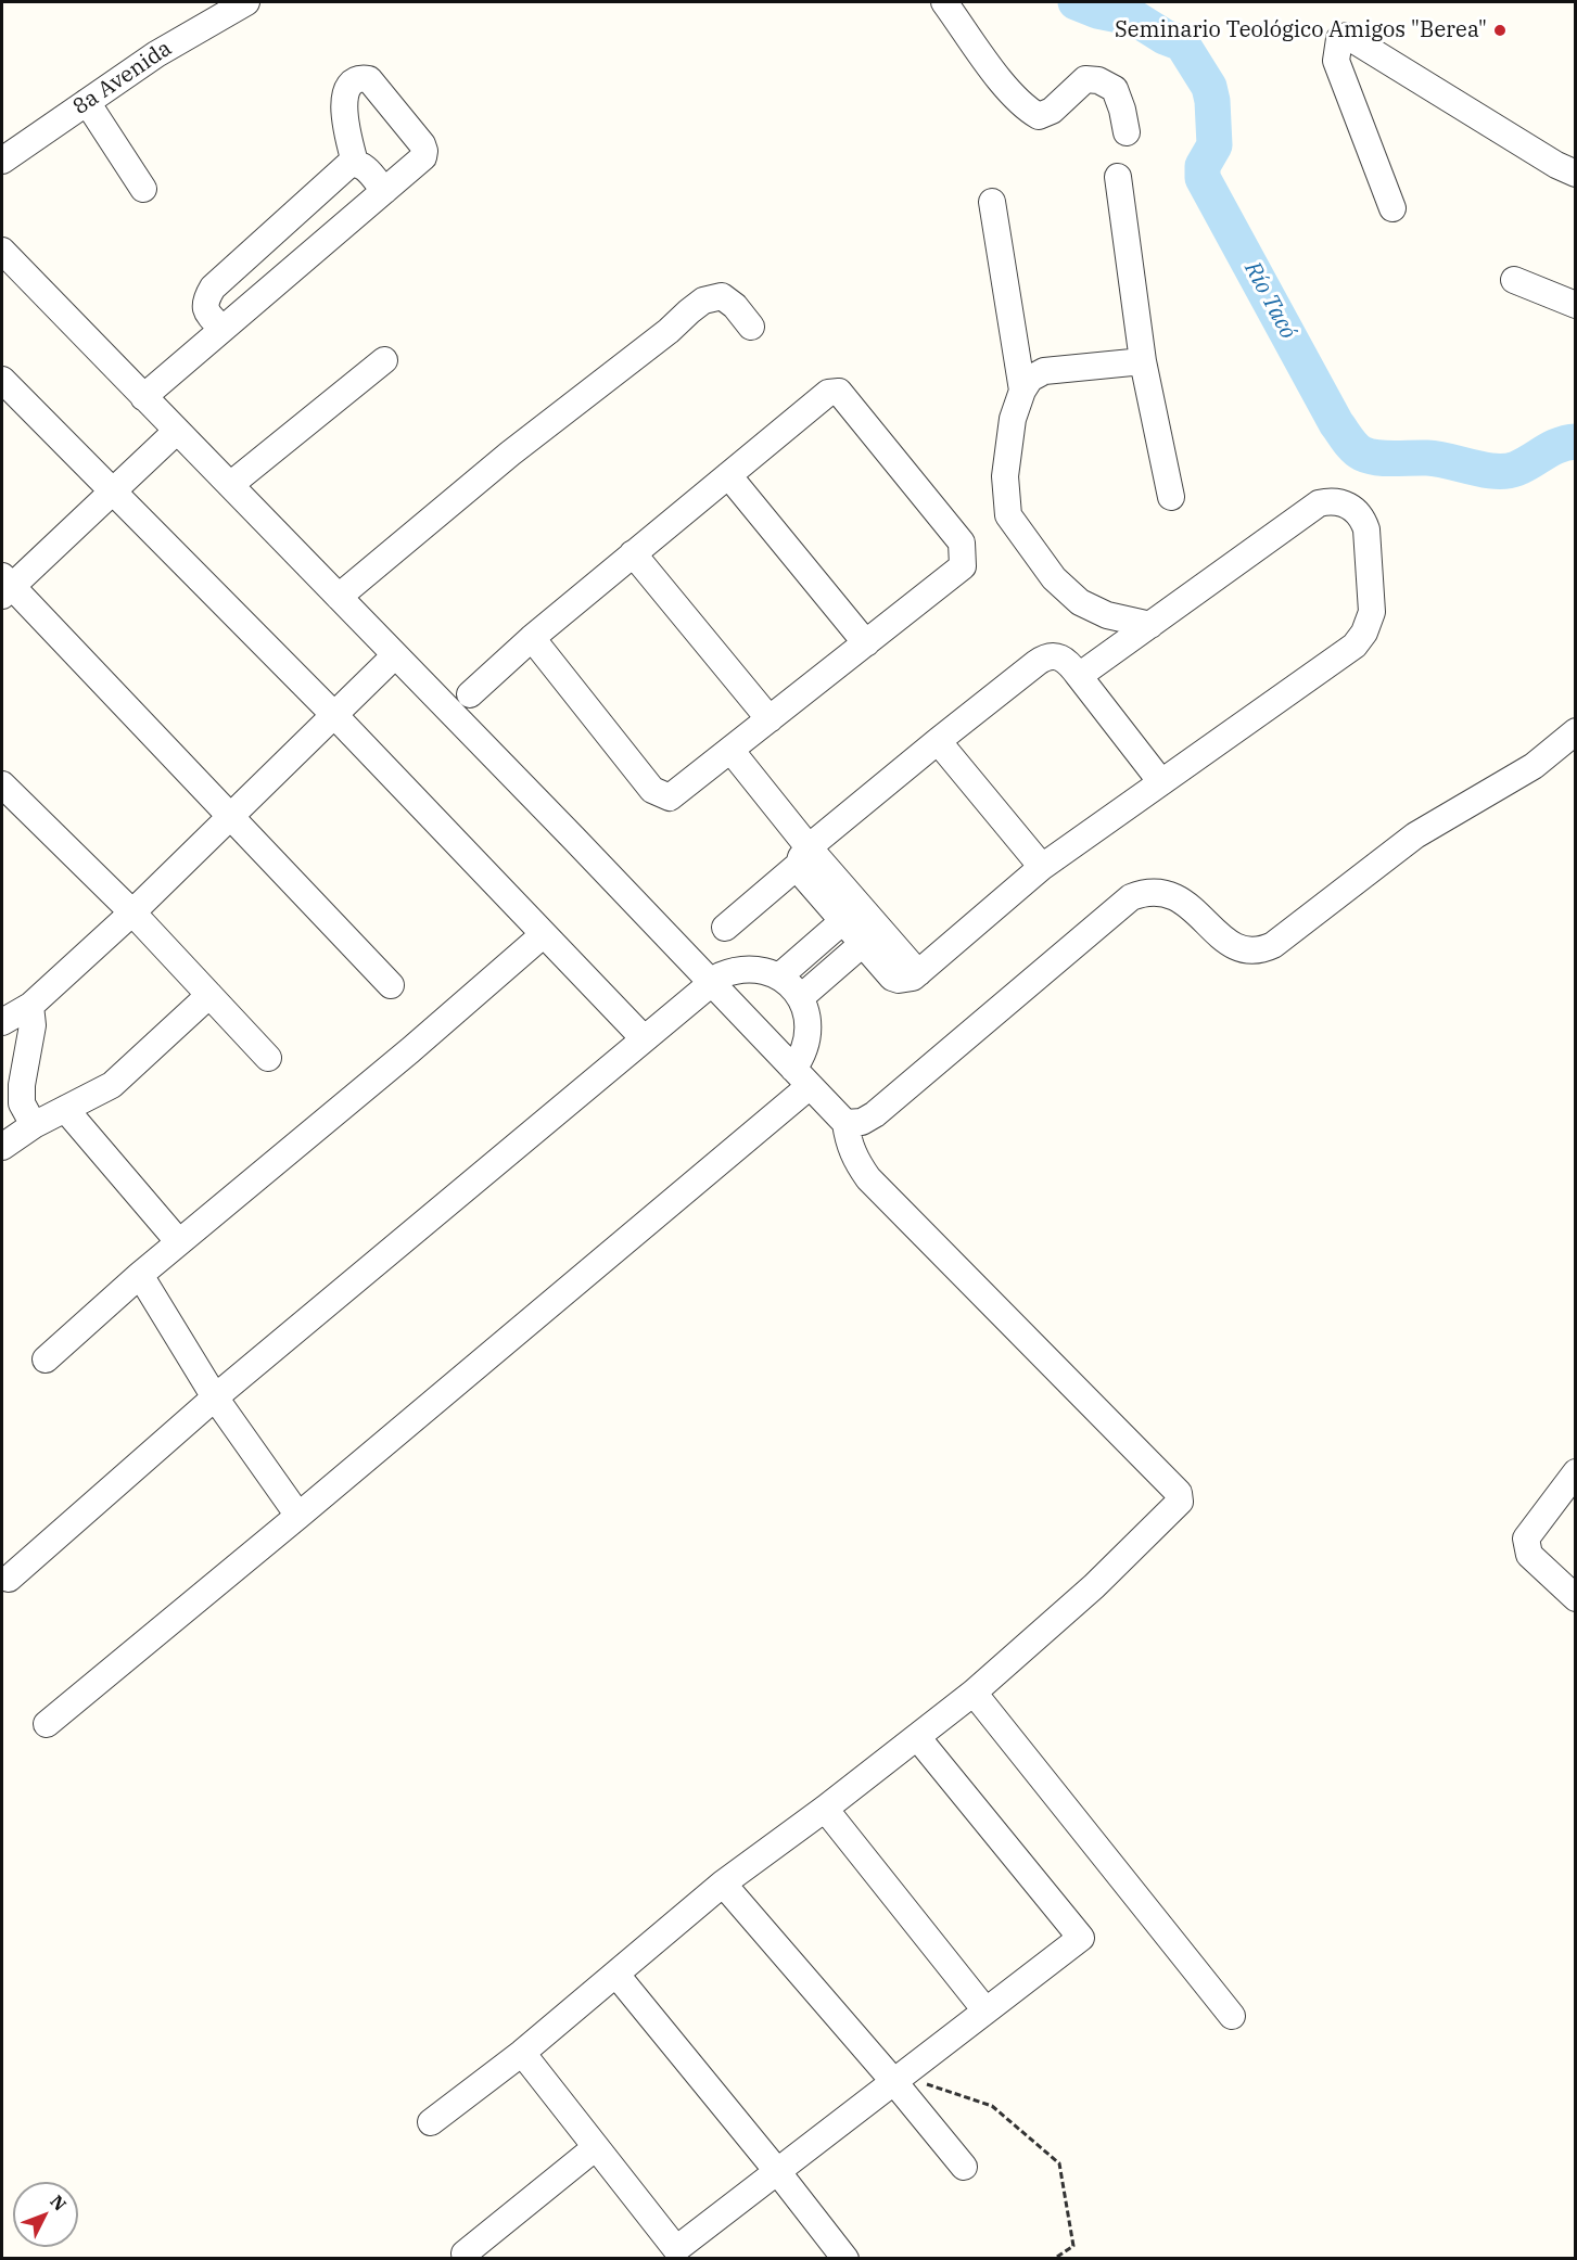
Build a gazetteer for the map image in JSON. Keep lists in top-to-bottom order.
{
  "streets": {
    "street": ["8a Avenida"]
  },
  "water": ["Río Tacó"],
  "places": ["Seminario Teológico Amigos \"Berea\""],
  "north": "top right"
}
